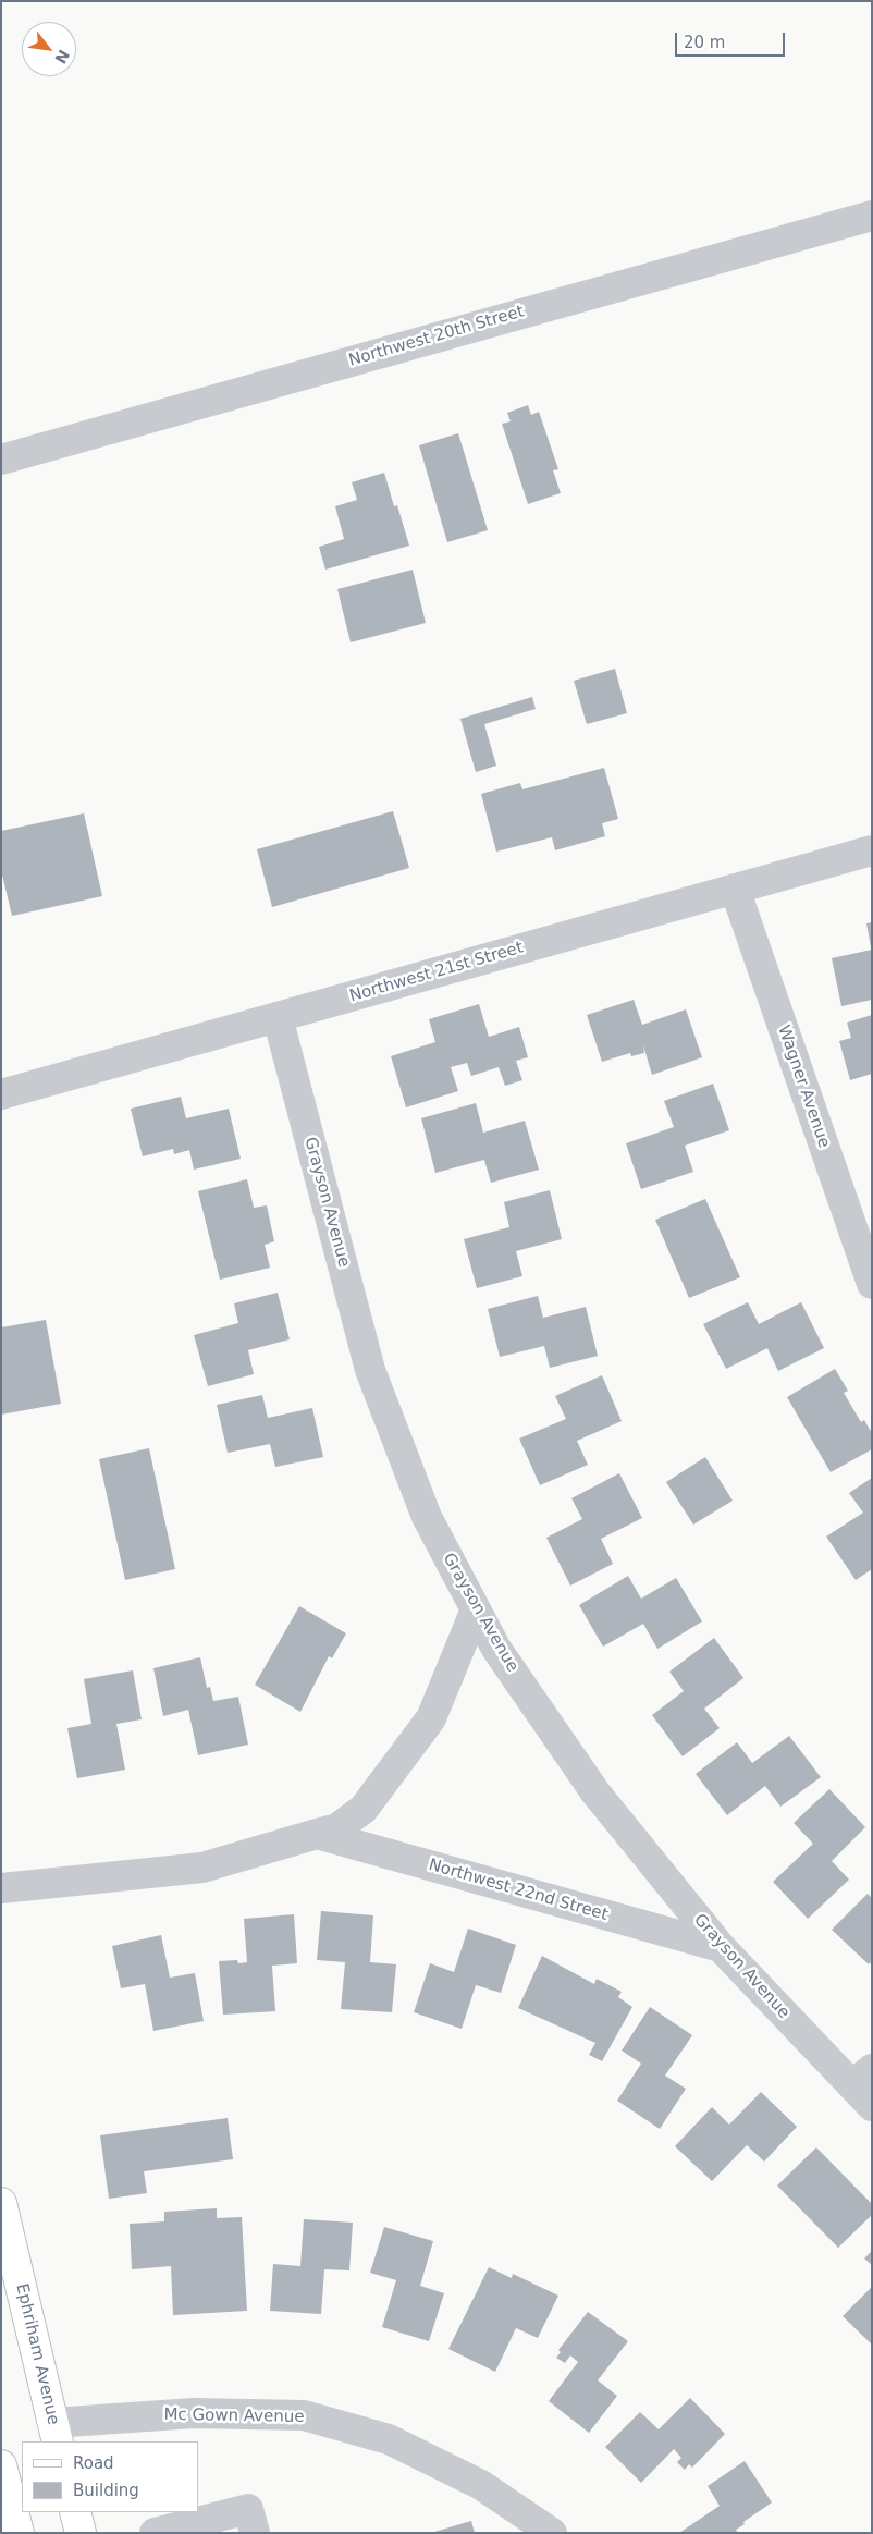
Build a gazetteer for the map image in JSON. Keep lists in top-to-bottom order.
{
  "streets": {
    "main road": ["Ephriham Avenue"],
    "street": [
      "Northwest 20th Street",
      "Northwest 21st Street",
      "Wagner Avenue",
      "Grayson Avenue",
      "Northwest 22nd Street",
      "Mc Gown Avenue"
    ]
  },
  "crossings": [
    ["Northwest 21st Street", "Wagner Avenue"],
    ["Northwest 21st Street", "Grayson Avenue"],
    ["Grayson Avenue", "Northwest 22nd Street"],
    ["Ephriham Avenue", "Mc Gown Avenue"]
  ],
  "legend": ["Road", "Building"],
  "scale_bar": "20 m",
  "north": "bottom right"
}
